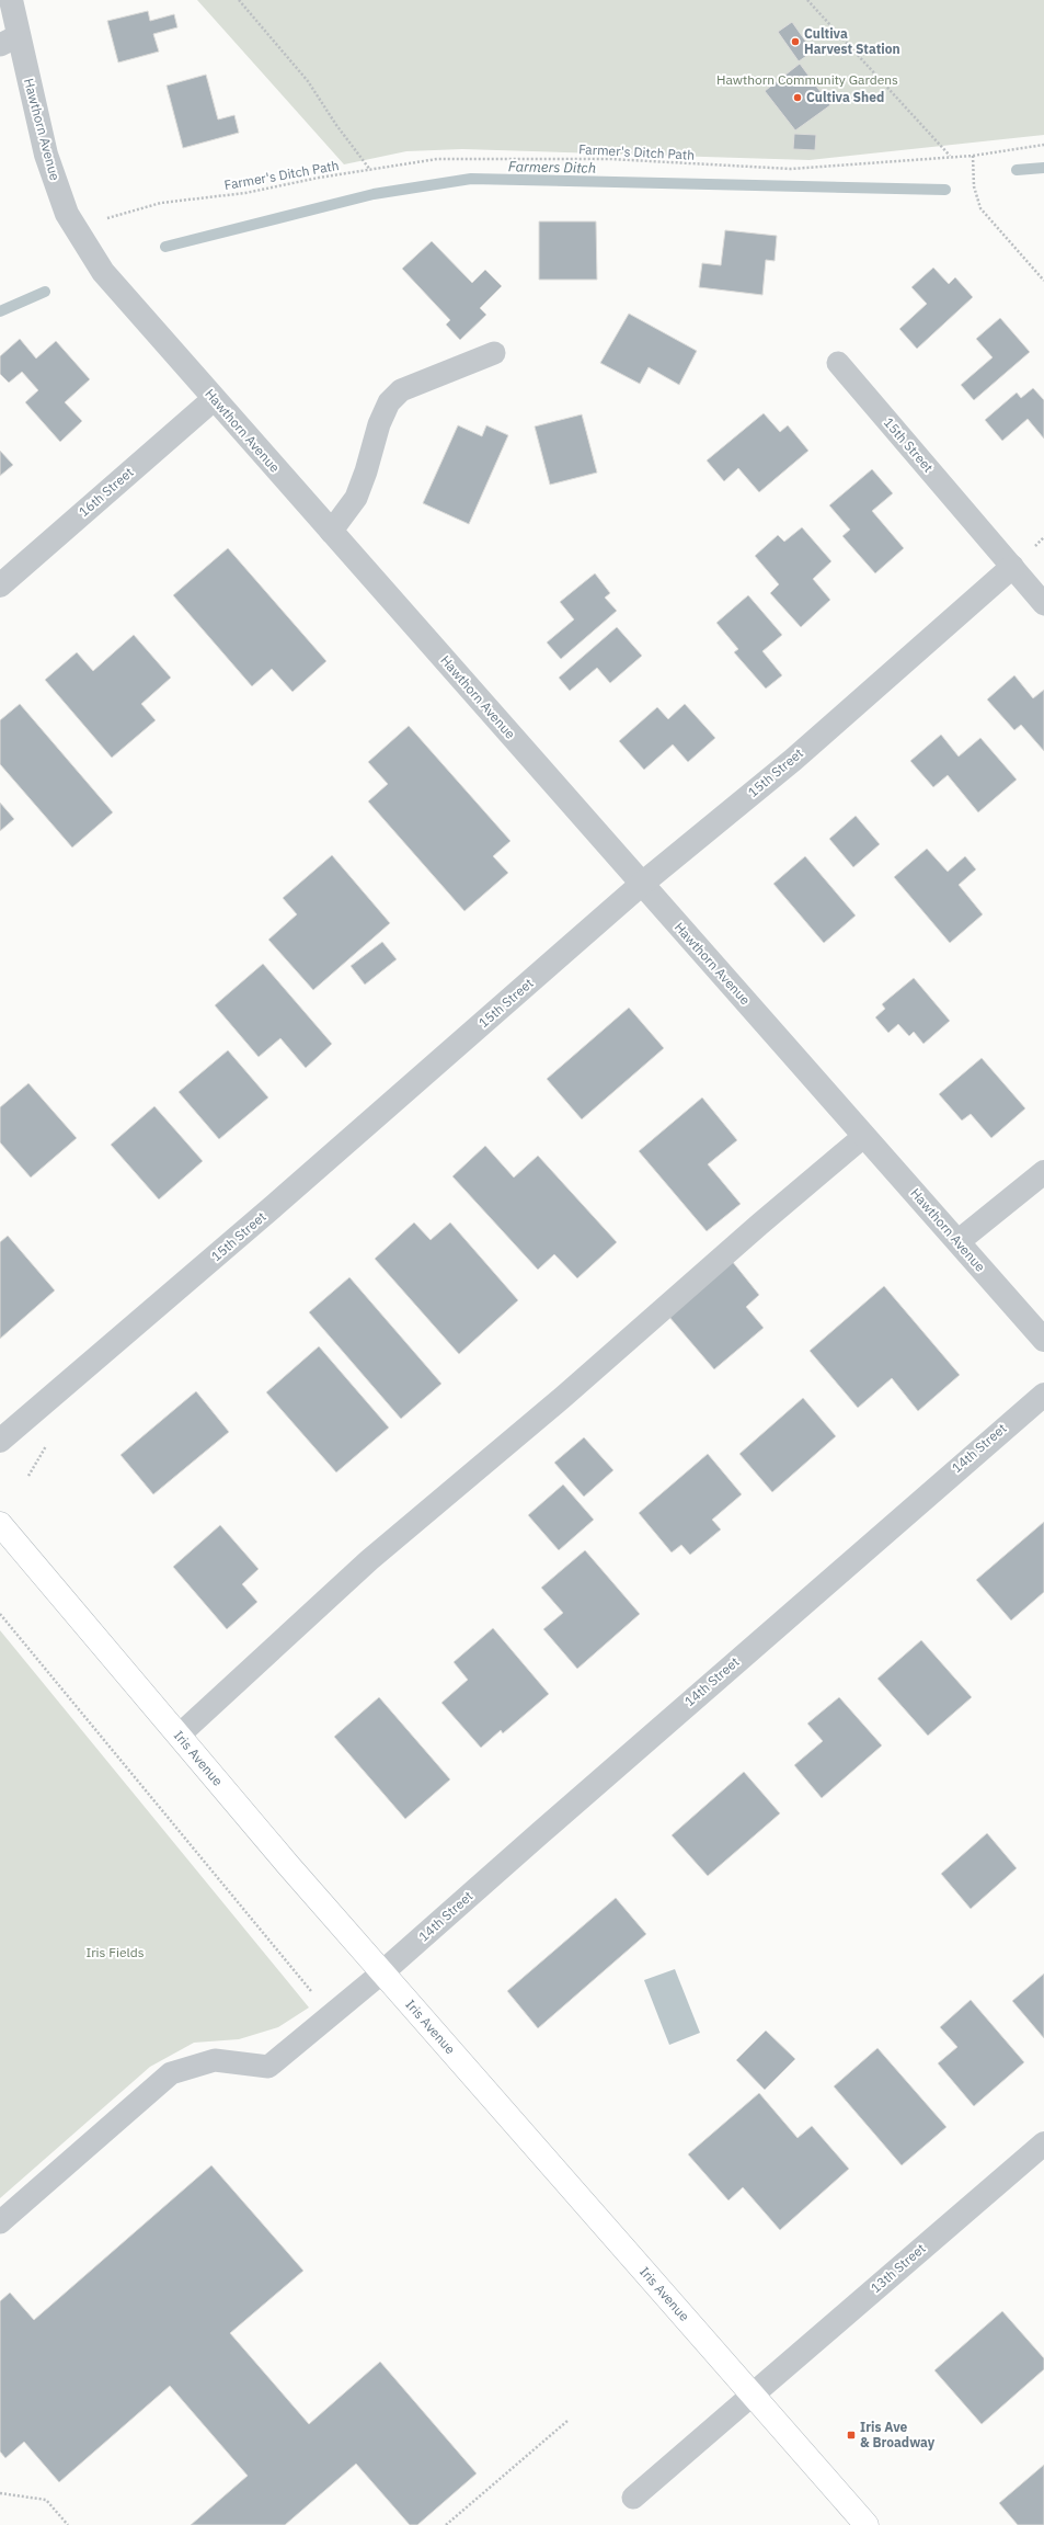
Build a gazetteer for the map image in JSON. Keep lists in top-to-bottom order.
{
  "streets": {
    "main road": ["Iris Avenue"],
    "street": [
      "Hawthorn Avenue",
      "15th Street",
      "16th Street",
      "14th Street",
      "13th Street"
    ],
    "path": ["Farmer's Ditch Path"]
  },
  "crossings": [
    ["Hawthorn Avenue", "Farmer's Ditch Path"],
    ["Hawthorn Avenue", "15th Street"],
    ["Hawthorn Avenue", "16th Street"],
    ["14th Street", "Iris Avenue"],
    ["Iris Avenue", "13th Street"]
  ],
  "water": ["Farmers Ditch"],
  "parks": ["Hawthorn Community Gardens", "Iris Fields"],
  "places": {
    "other": ["Cultiva Harvest Station", "Cultiva Shed"],
    "transit": ["Iris Ave & Broadway"]
  }
}
